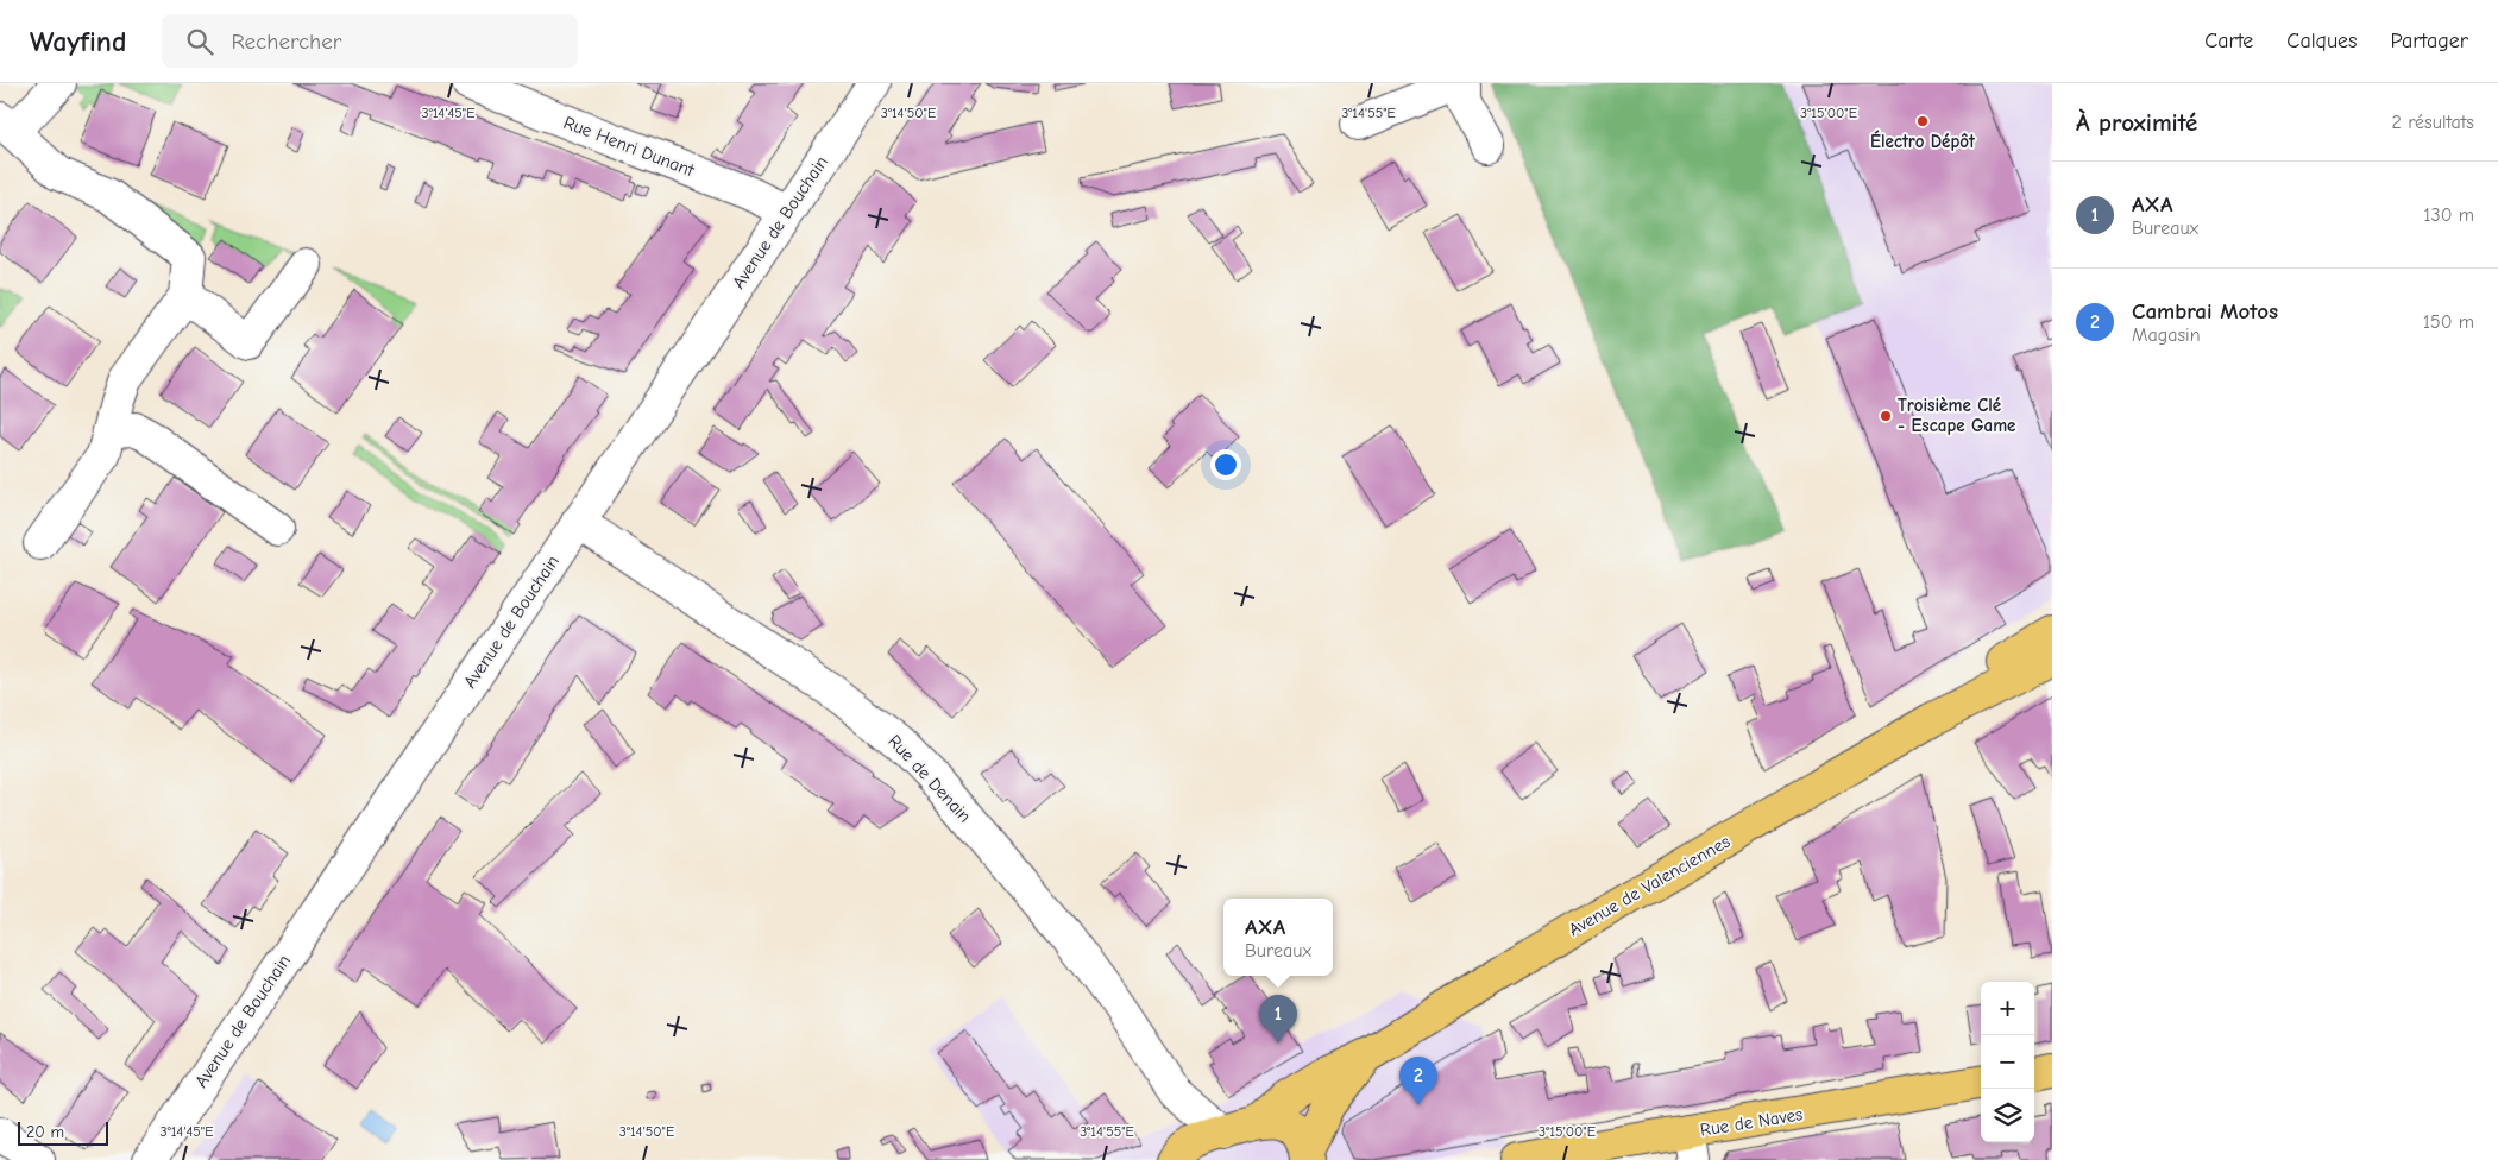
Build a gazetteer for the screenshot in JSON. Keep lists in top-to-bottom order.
{
  "streets": {
    "main road": ["Avenue de Valenciennes", "Rue de Naves"],
    "street": ["Rue Henri Dunant", "Avenue de Bouchain", "Rue de Denain"]
  },
  "crossings": [
    ["Rue Henri Dunant", "Avenue de Bouchain"],
    ["Avenue de Bouchain", "Rue de Denain"]
  ],
  "places": ["Électro Dépôt", "Troisième Clé - Escape Game"],
  "scale_bar": "20 m",
  "page": {
    "header": "Wayfind",
    "search": "Rechercher",
    "nav": ["Carte", "Calques", "Partager"],
    "heading": ["À proximité", "2 résultats"],
    "list": [
      {
        "mark": "1",
        "name": "AXA",
        "note": "Bureaux",
        "value": "130 m"
      },
      {
        "mark": "2",
        "name": "Cambrai Motos",
        "note": "Magasin",
        "value": "150 m"
      }
    ],
    "popup": ["AXA", "Bureaux"],
    "map_buttons": ["+", "−"],
    "pins": ["1", "2"],
    "scale": "20 m"
  },
  "coordinates": [
    "3°14'45\"E",
    "3°14'50\"E",
    "3°14'55\"E",
    "3°15'00\"E"
  ]
}
